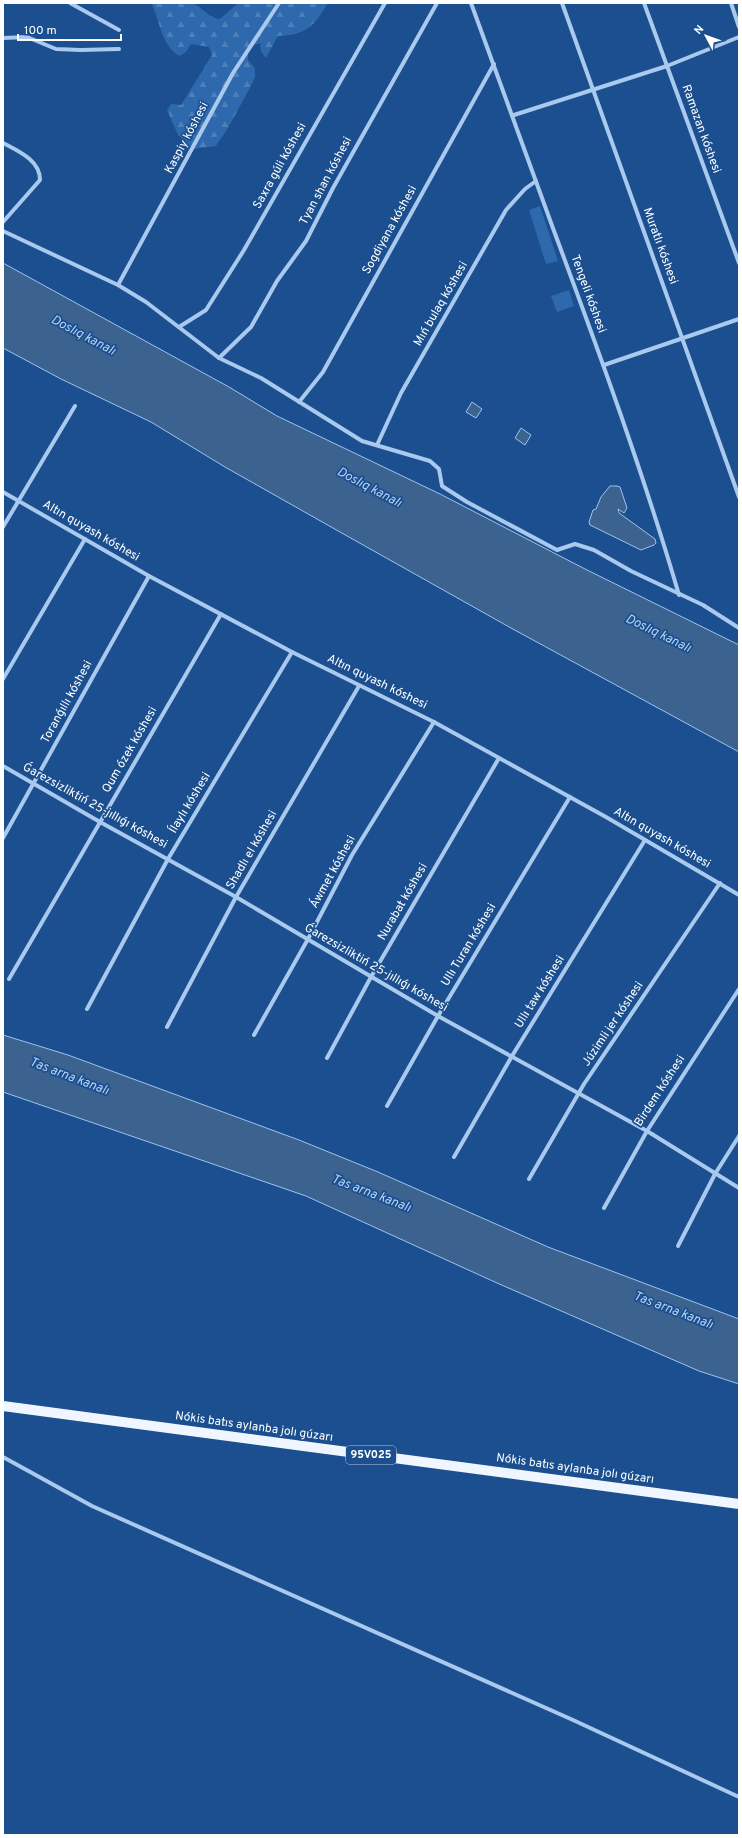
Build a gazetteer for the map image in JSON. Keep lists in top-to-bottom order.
{
  "streets": {
    "main road": ["Nókis batıs aylanba jolı gúzarı", "95V025"],
    "street": [
      "Ramazan kóshesi",
      "Kaspiy kóshesi",
      "Saxra gúli kóshesi",
      "Tyan shan kóshesi",
      "Sogdiyana kóshesi",
      "Muratlı kóshesi",
      "Tengeli kóshesi",
      "Mıń bulaq kóshesi",
      "Altın quyash kóshesi",
      "Toranǵıllı kóshesi",
      "Qum ózek kóshesi",
      "Ílaylı kóshesi",
      "Ǵarezsizliktiń 25-jıllıǵı kóshesi",
      "Shadlı el kóshesi",
      "Áwmet kóshesi",
      "Nurabat kóshesi",
      "Ullı Turan kóshesi",
      "Ullı taw kóshesi",
      "Júzimli jer kóshesi",
      "Birdem kóshesi"
    ]
  },
  "crossings": [
    ["Sogdiyana kóshesi", "Tengeli kóshesi"],
    ["Tengeli kóshesi", "Mıń bulaq kóshesi"],
    ["Altın quyash kóshesi", "Toranǵıllı kóshesi"],
    ["Altın quyash kóshesi", "Qum ózek kóshesi"],
    ["Altın quyash kóshesi", "Ílaylı kóshesi"],
    ["Altın quyash kóshesi", "Shadlı el kóshesi"],
    ["Altın quyash kóshesi", "Áwmet kóshesi"],
    ["Altın quyash kóshesi", "Nurabat kóshesi"],
    ["Altın quyash kóshesi", "Ullı Turan kóshesi"],
    ["Altın quyash kóshesi", "Ullı taw kóshesi"],
    ["Altın quyash kóshesi", "Júzimli jer kóshesi"],
    ["Toranǵıllı kóshesi", "Ǵarezsizliktiń 25-jıllıǵı kóshesi"],
    ["Qum ózek kóshesi", "Ǵarezsizliktiń 25-jıllıǵı kóshesi"],
    ["Ílaylı kóshesi", "Ǵarezsizliktiń 25-jıllıǵı kóshesi"],
    ["Ǵarezsizliktiń 25-jıllıǵı kóshesi", "Shadlı el kóshesi"],
    ["Ǵarezsizliktiń 25-jıllıǵı kóshesi", "Áwmet kóshesi"],
    ["Ǵarezsizliktiń 25-jıllıǵı kóshesi", "Nurabat kóshesi"],
    ["Ǵarezsizliktiń 25-jıllıǵı kóshesi", "Ullı Turan kóshesi"],
    ["Ǵarezsizliktiń 25-jıllıǵı kóshesi", "Ullı taw kóshesi"],
    ["Ǵarezsizliktiń 25-jıllıǵı kóshesi", "Júzimli jer kóshesi"],
    ["Ǵarezsizliktiń 25-jıllıǵı kóshesi", "Birdem kóshesi"]
  ],
  "water": ["Doslıq kanalı", "Tas arna kanalı"],
  "scale_bar": "100 m",
  "north": "top left"
}
